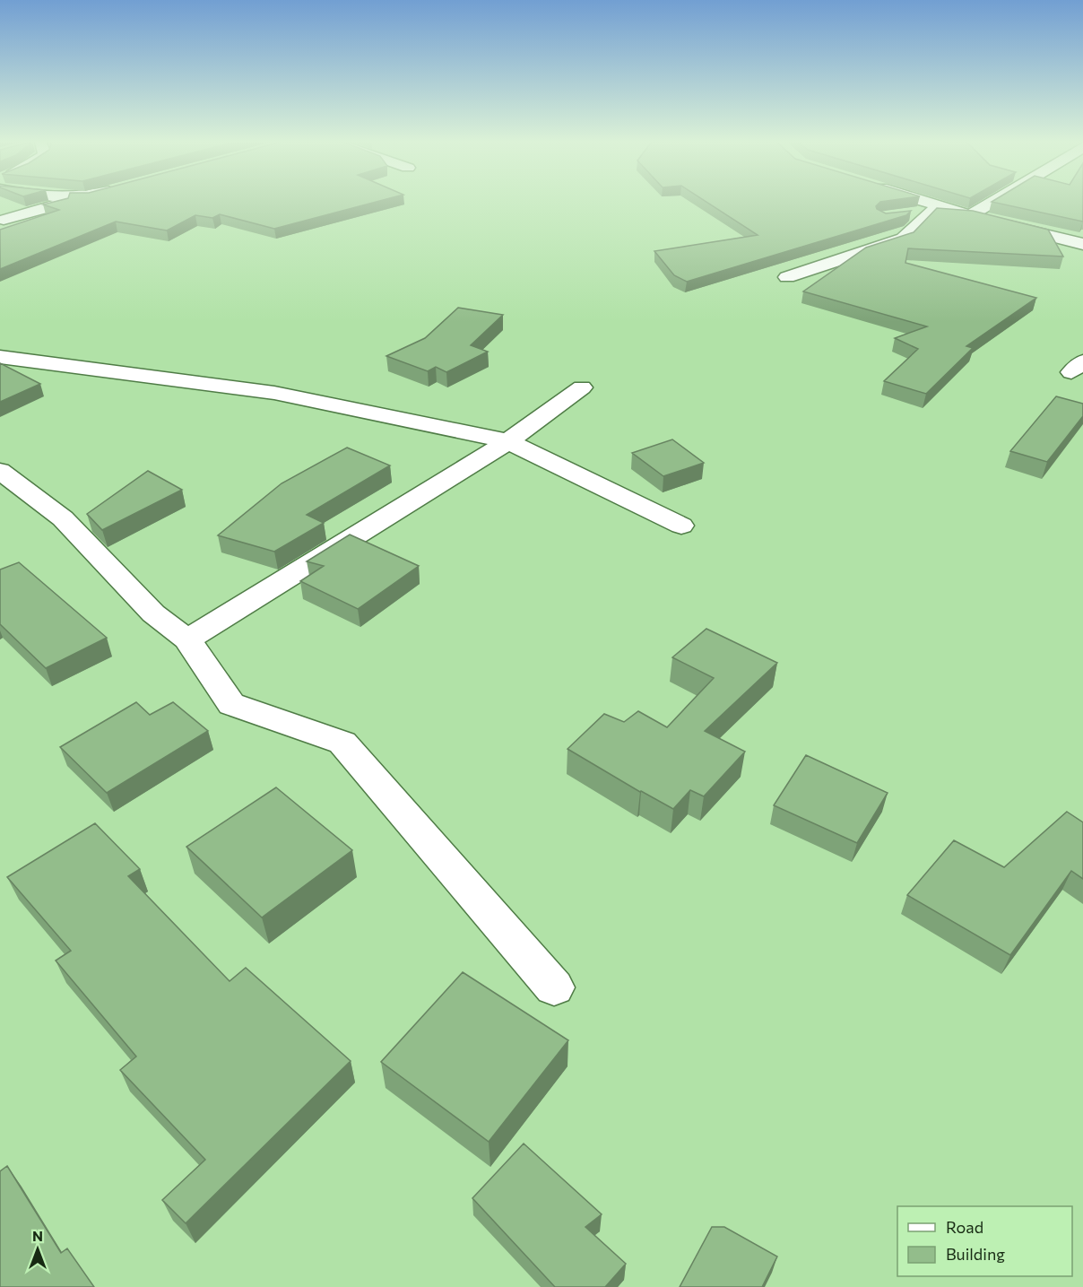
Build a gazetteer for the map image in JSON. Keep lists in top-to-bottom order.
{
  "legend": ["Road", "Building"],
  "north": "top"
}
